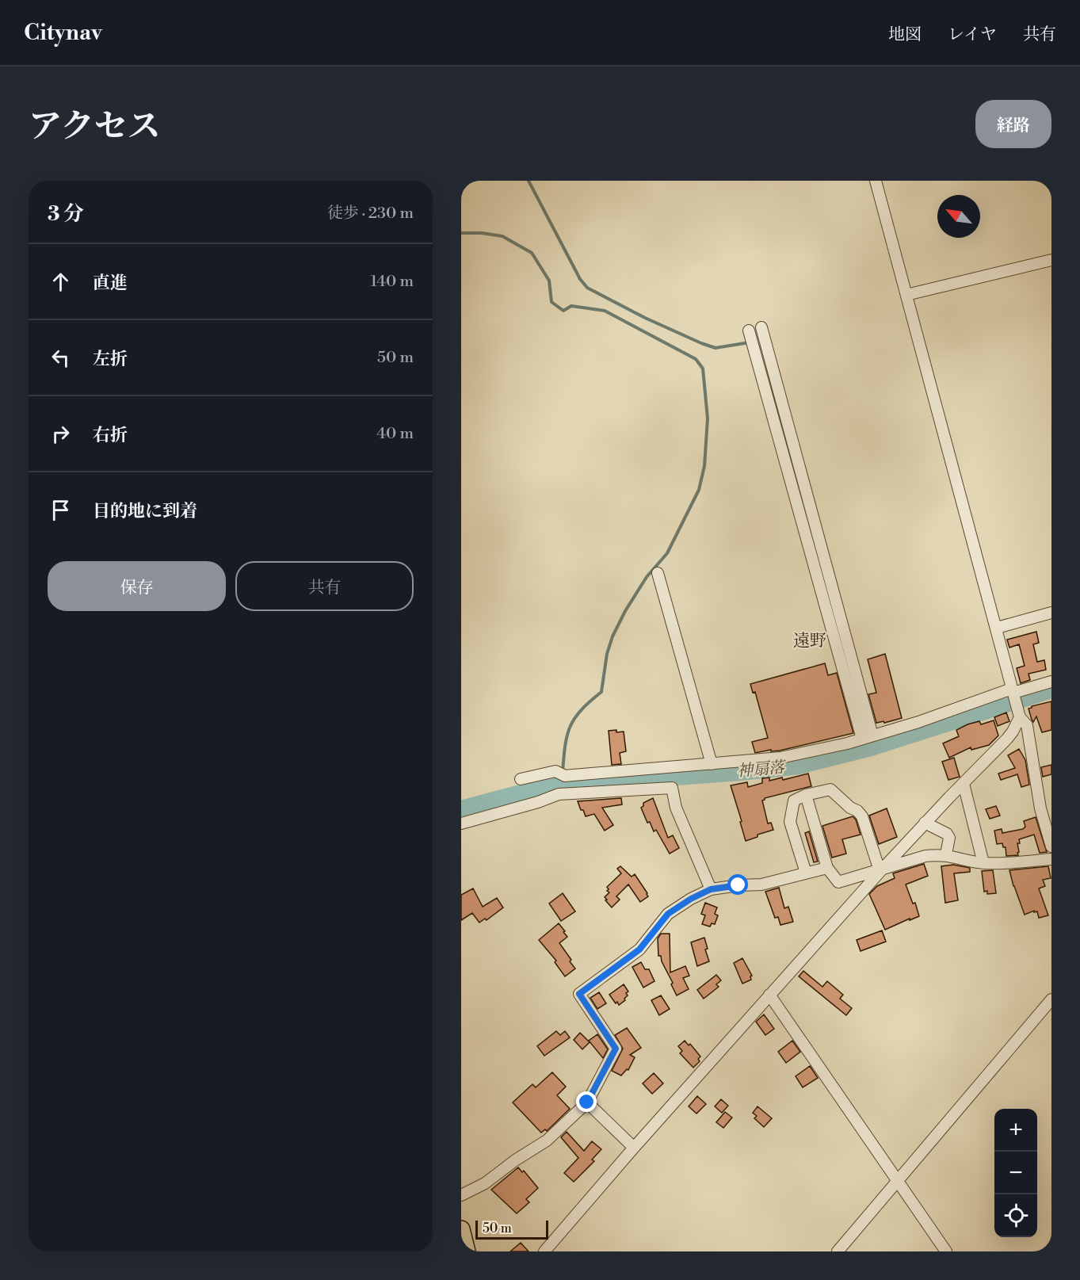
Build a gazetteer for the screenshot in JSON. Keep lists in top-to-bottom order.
{
  "districts": ["遠野"],
  "water": ["神扇落"],
  "scale_bar": "50 m",
  "north": "top left",
  "page": {
    "header": "Citynav",
    "nav": ["地図", "レイヤ", "共有"],
    "title": "アクセス",
    "buttons": [
      "経路",
      ["保存", "共有"]
    ],
    "heading": ["3 分", "徒歩 · 230 m"],
    "list": [
      ["直進", "140 m"],
      ["左折", "50 m"],
      ["右折", "40 m"],
      "目的地に到着"
    ],
    "map_buttons": ["+", "−"],
    "scale": "50 m"
  }
}
